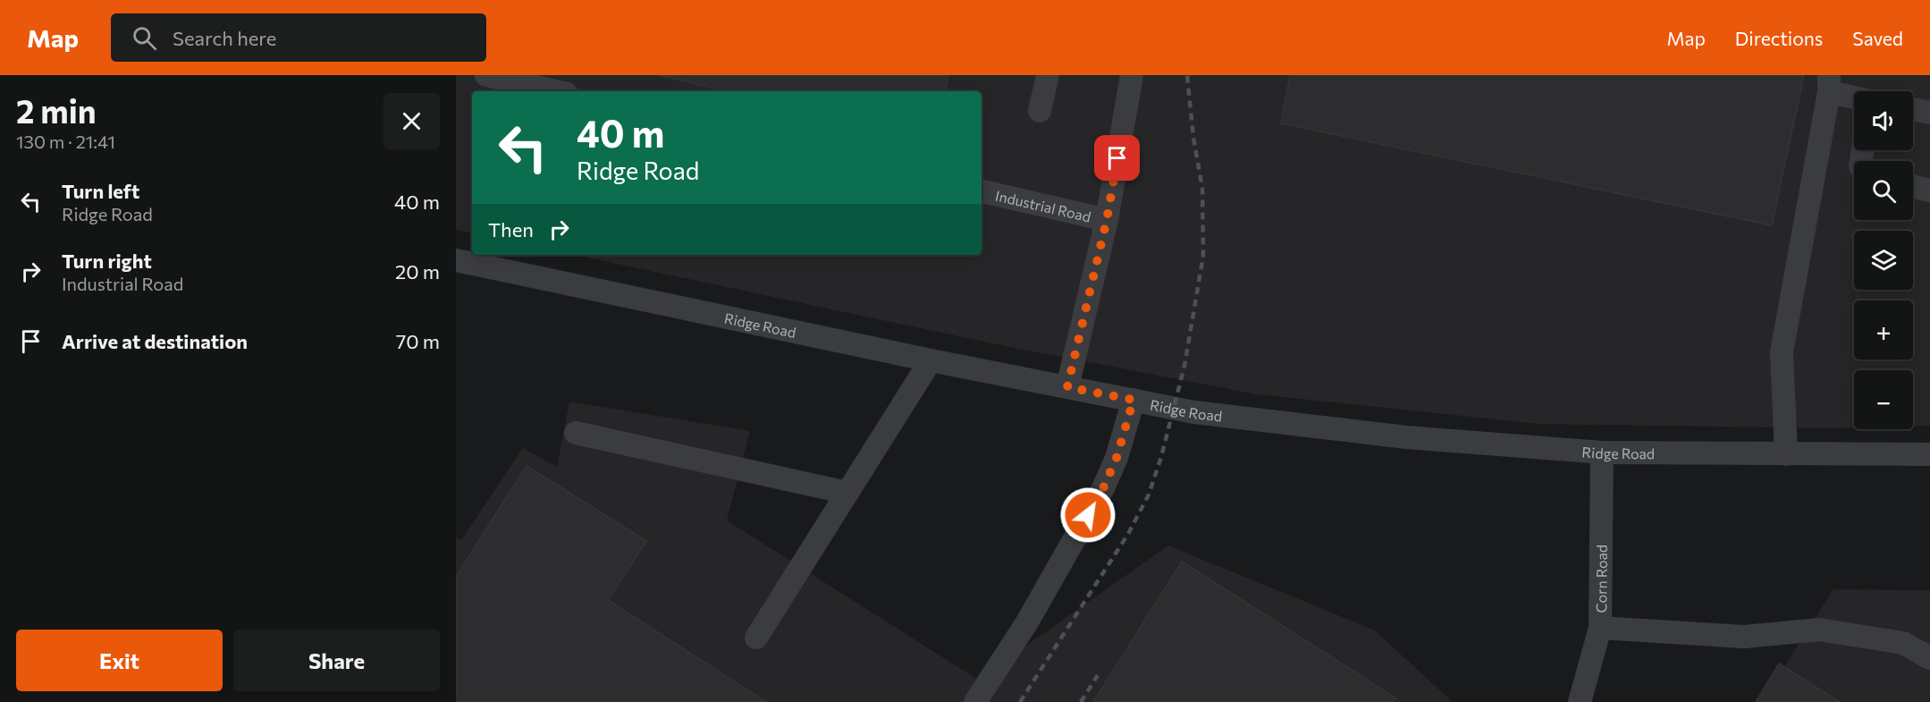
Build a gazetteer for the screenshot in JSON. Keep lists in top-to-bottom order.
{
  "streets": {
    "street": ["Industrial Road", "Ridge Road", "Corn Road"]
  },
  "crossings": [
    ["Industrial Road", "Ridge Road"],
    ["Ridge Road", "Corn Road"]
  ],
  "page": {
    "header": "Map",
    "search": "Search here",
    "nav": ["Map", "Directions", "Saved"],
    "heading": ["2 min", "130 m · 21:41"],
    "map_buttons": ["+", "−"],
    "turn": ["40 m", "Ridge Road"],
    "list": [
      {
        "name": "Turn left",
        "note": "Ridge Road",
        "value": "40 m"
      },
      {
        "name": "Turn right",
        "note": "Industrial Road",
        "value": "20 m"
      },
      {
        "name": "Arrive at destination",
        "value": "70 m"
      }
    ],
    "then": "Then",
    "buttons": ["Exit", "Share"]
  }
}
